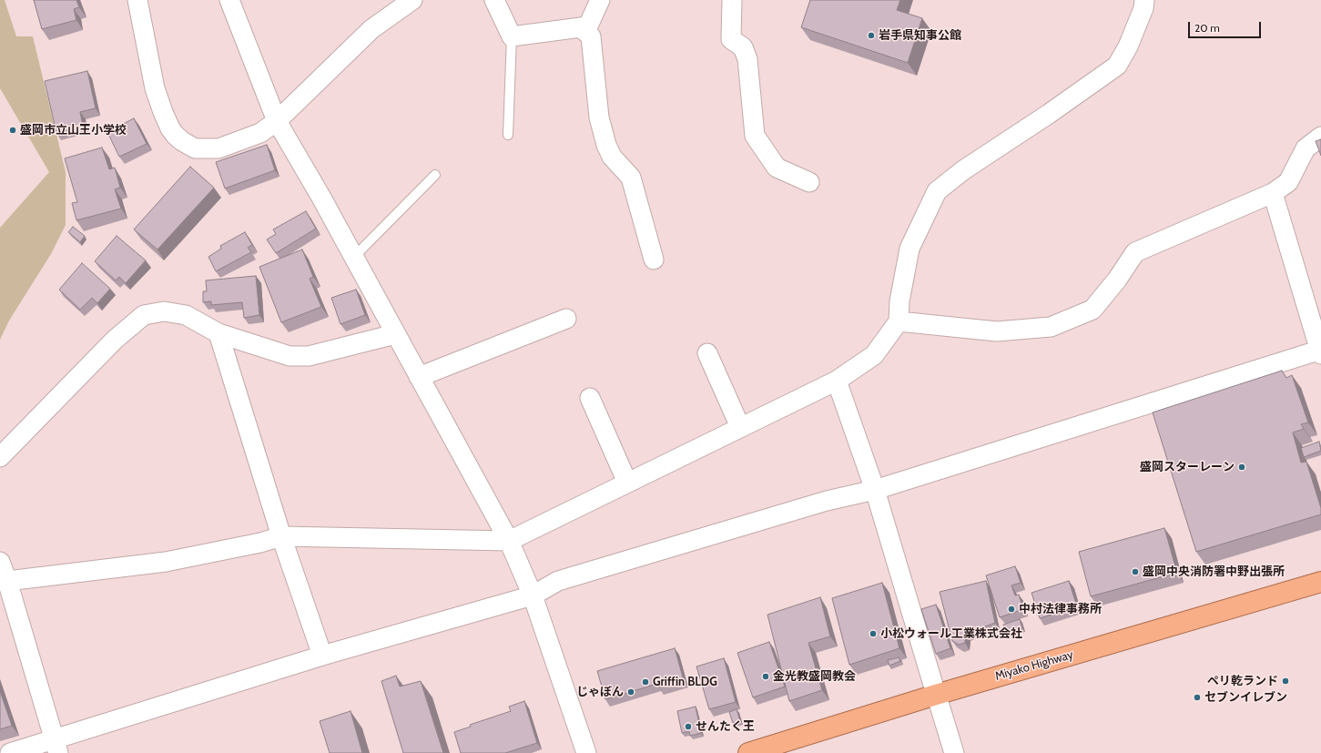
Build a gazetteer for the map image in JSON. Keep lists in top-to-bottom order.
{
  "streets": {
    "highway": ["Miyako Highway"]
  },
  "places": [
    "岩手県知事公館",
    "盛岡市立山王小学校",
    "盛岡スターレーン",
    "盛岡中央消防署中野出張所",
    "中村法律事務所",
    "小松ウォール工業株式会社",
    "金光教盛岡教会",
    "ペリ乾ランド",
    "Griffin BLDG",
    "じゃぼん",
    "セブンイレブン",
    "せんたく王"
  ],
  "scale_bar": "20 m"
}
